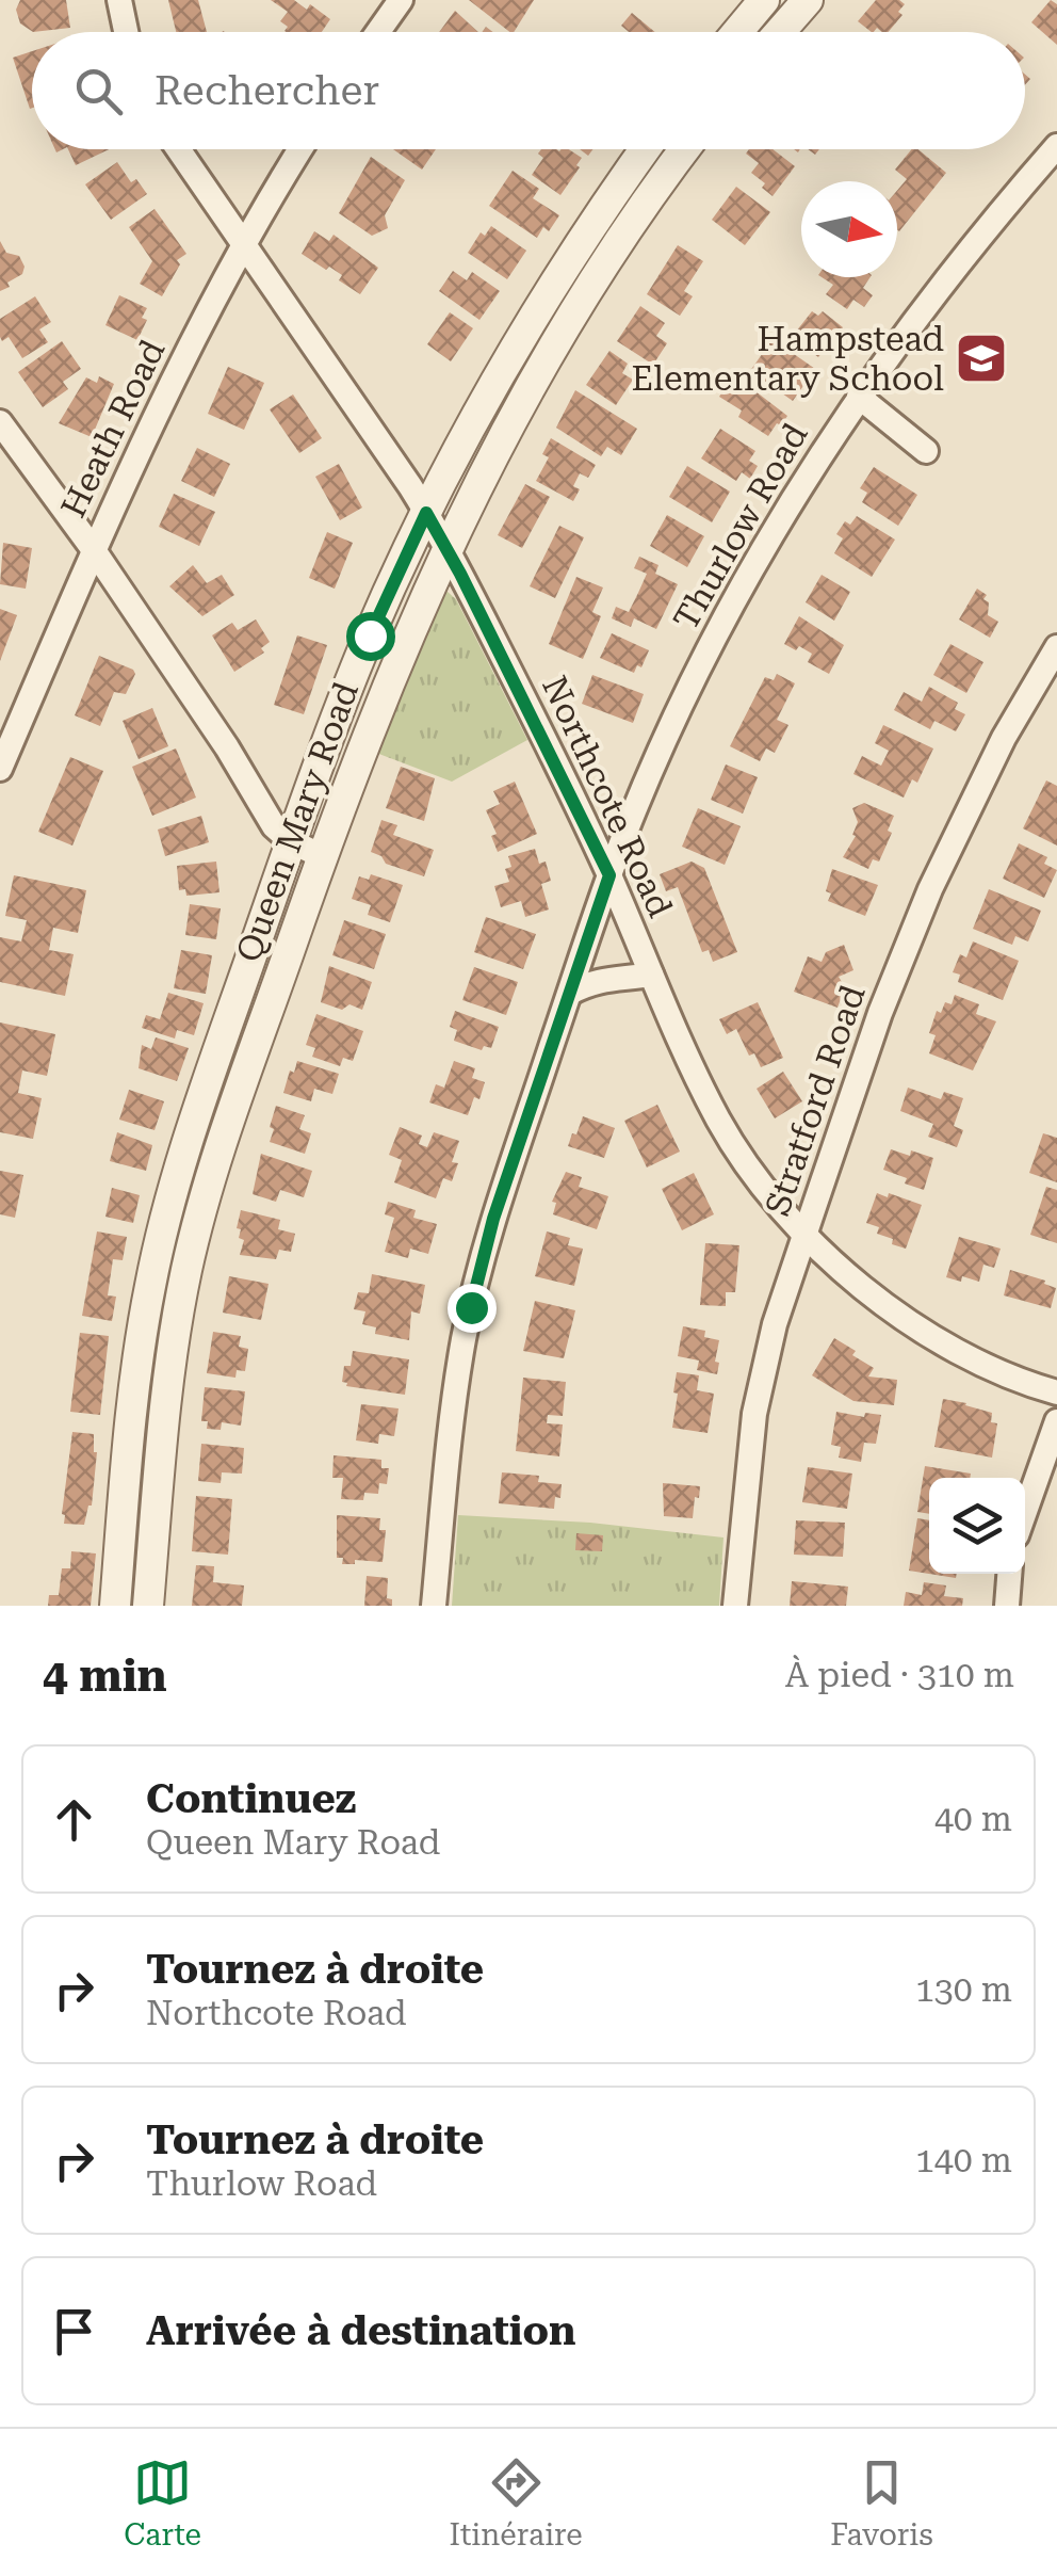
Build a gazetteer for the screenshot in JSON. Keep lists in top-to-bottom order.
{
  "streets": {
    "street": [
      "Heath Road",
      "Thurlow Road",
      "Northcote Road",
      "Queen Mary Road",
      "Stratford Road"
    ]
  },
  "crossings": [
    ["Heath Road", "Northcote Road"],
    ["Thurlow Road", "Northcote Road"],
    ["Northcote Road", "Queen Mary Road"],
    ["Northcote Road", "Stratford Road"]
  ],
  "places": {
    "school or university": ["Hampstead Elementary School"]
  },
  "north": "right",
  "page": {
    "search": "Rechercher",
    "heading": ["4 min", "À pied · 310 m"],
    "list": [
      ["Continuez", "Queen Mary Road", "40 m"],
      ["Tournez à droite", "Northcote Road", "130 m"],
      ["Tournez à droite", "Thurlow Road", "140 m"],
      "Arrivée à destination"
    ],
    "nav": ["Carte", "Itinéraire", "Favoris"]
  }
}
